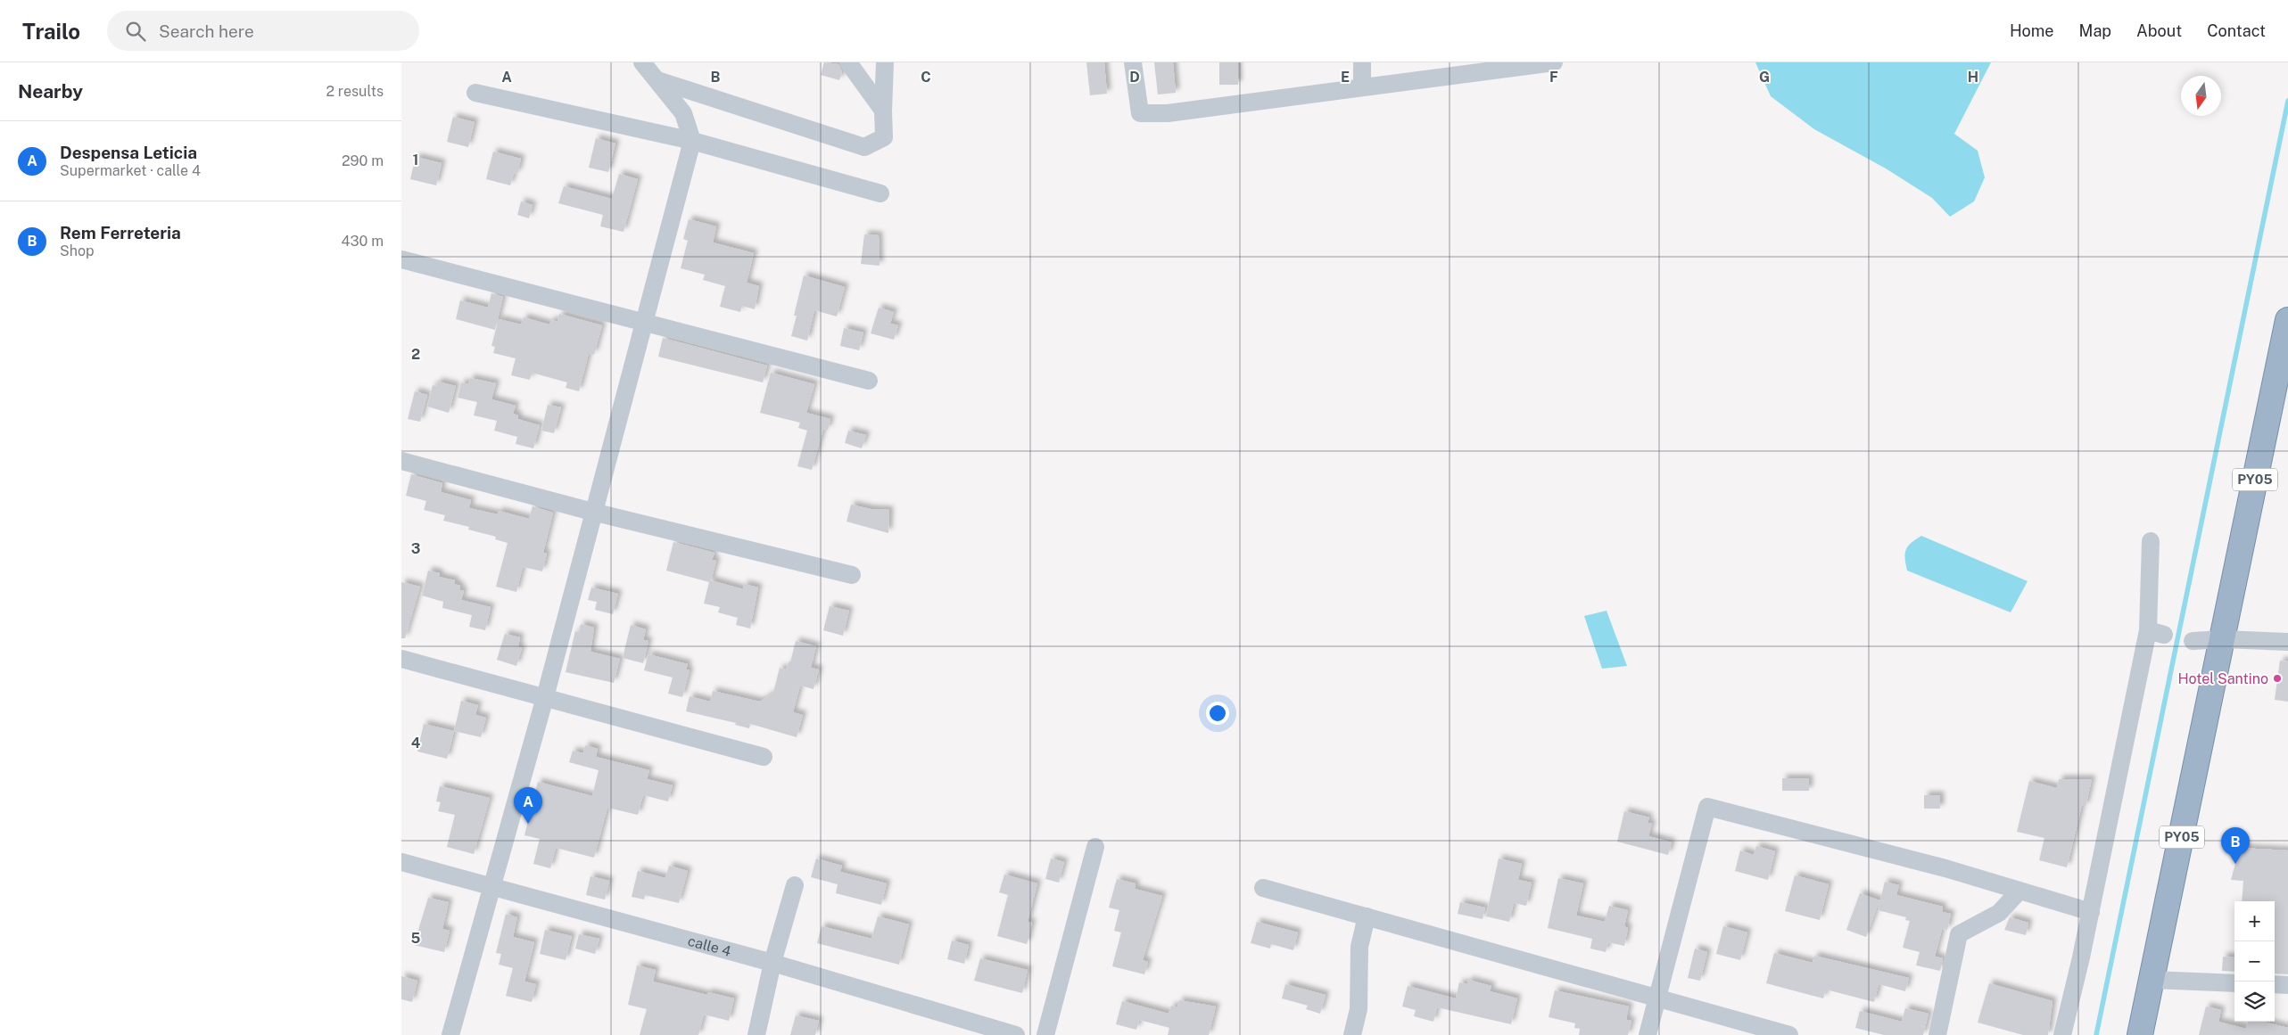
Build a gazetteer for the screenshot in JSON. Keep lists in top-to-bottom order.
{
  "streets": {
    "highway": ["PY05"],
    "street": ["calle 4"]
  },
  "places": ["Hotel Santino"],
  "north": "bottom",
  "page": {
    "header": "Trailo",
    "search": "Search here",
    "nav": [
      "Home",
      "Map",
      "About",
      "Contact"
    ],
    "heading": ["Nearby", "2 results"],
    "list": [
      {
        "mark": "A",
        "name": "Despensa Leticia",
        "note": "Supermarket · calle 4",
        "value": "290 m"
      },
      {
        "mark": "B",
        "name": "Rem Ferreteria",
        "note": "Shop",
        "value": "430 m"
      }
    ],
    "pins": ["A", "B"],
    "map_buttons": ["+", "−"]
  },
  "grid": {
    "columns": [
      "A",
      "B",
      "C",
      "D",
      "E",
      "F",
      "G",
      "H"
    ],
    "rows": [
      "1",
      "2",
      "3",
      "4",
      "5"
    ]
  }
}
